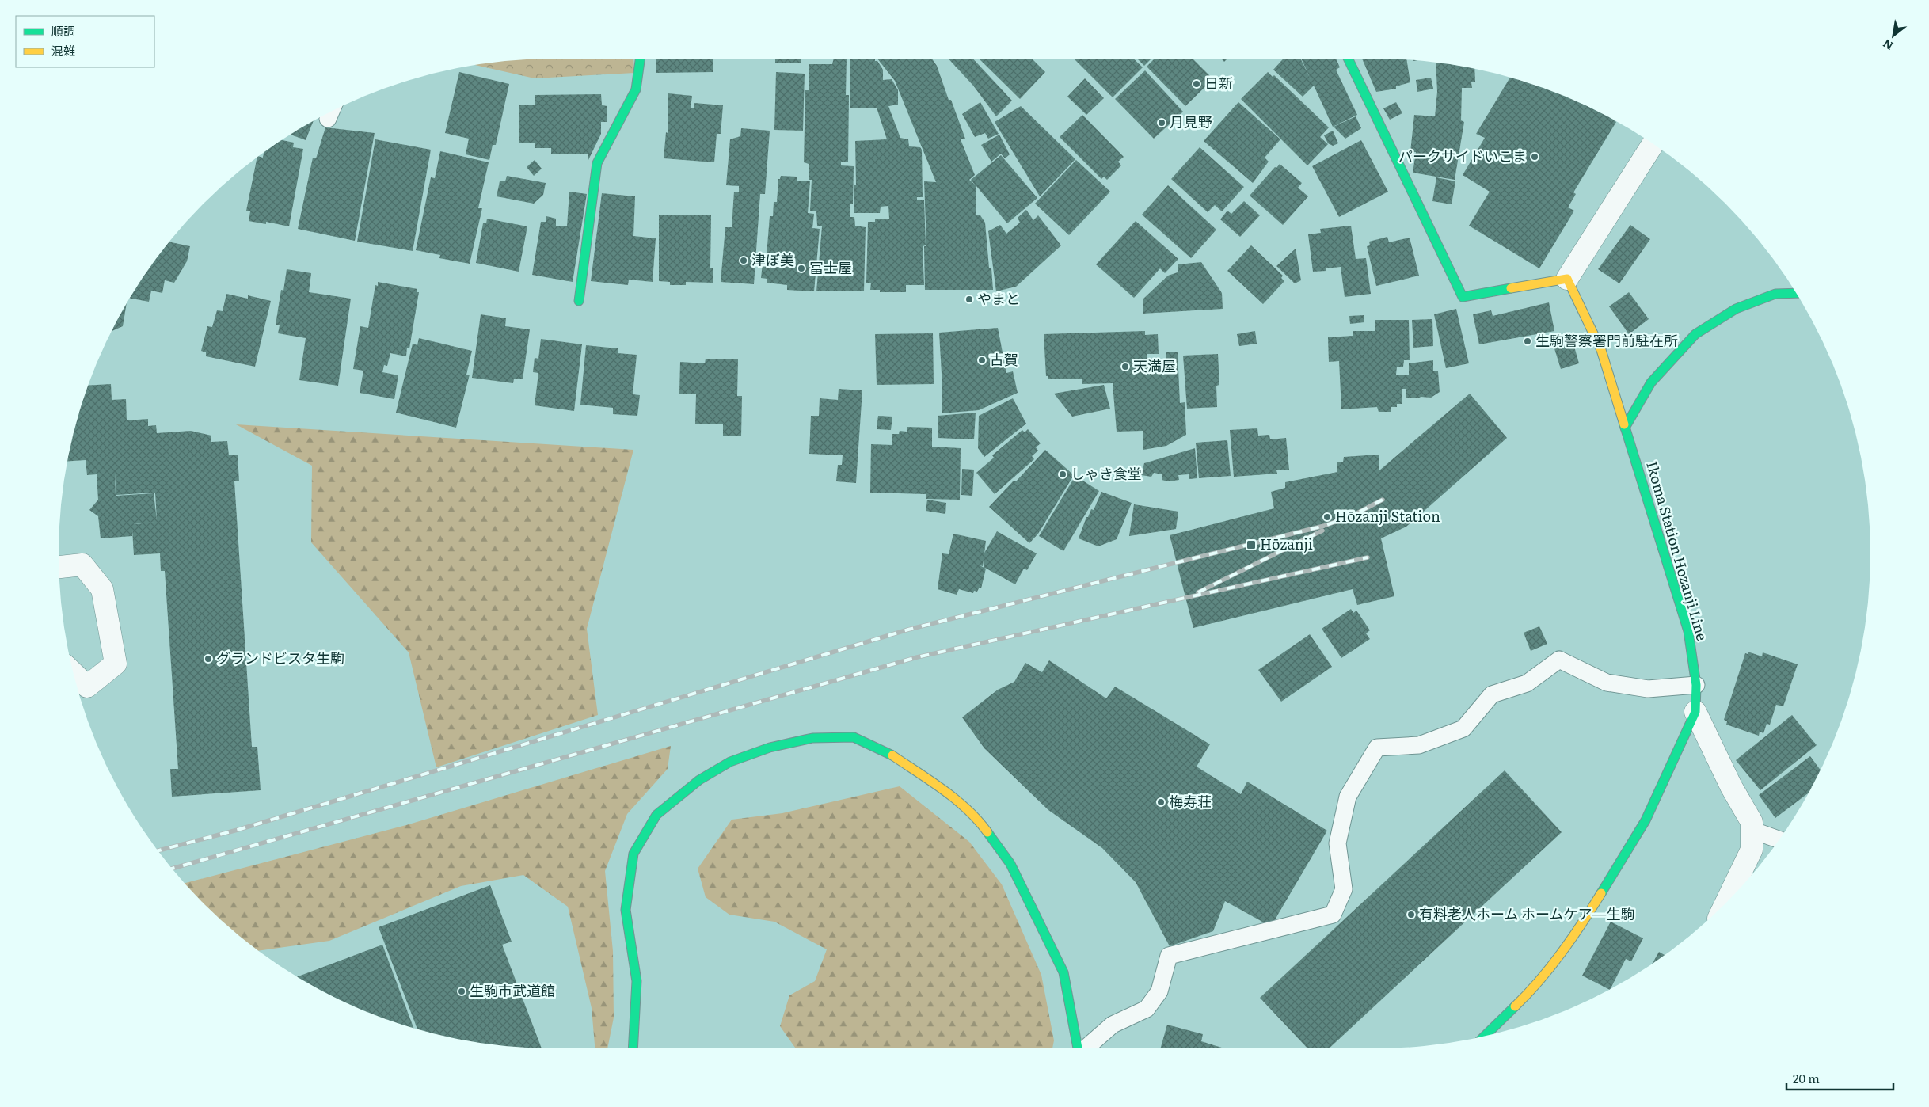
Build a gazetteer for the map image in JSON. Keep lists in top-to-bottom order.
{
  "streets": {
    "main road": ["Ikoma Station Hozanji Line"]
  },
  "places": {
    "other": [
      "日新",
      "月見野",
      "パークサイドいこま",
      "津ぼ美",
      "冨士屋",
      "やまと",
      "生駒警察署門前駐在所",
      "古賀",
      "天満屋",
      "しゃき食堂",
      "Hōzanji Station",
      "グランドビスタ生駒",
      "梅寿荘",
      "有料老人ホーム ホームケア―生駒",
      "生駒市武道館"
    ],
    "transit": ["Hōzanji"]
  },
  "legend": ["順調", "混雑"],
  "scale_bar": "20 m",
  "north": "bottom left"
}
